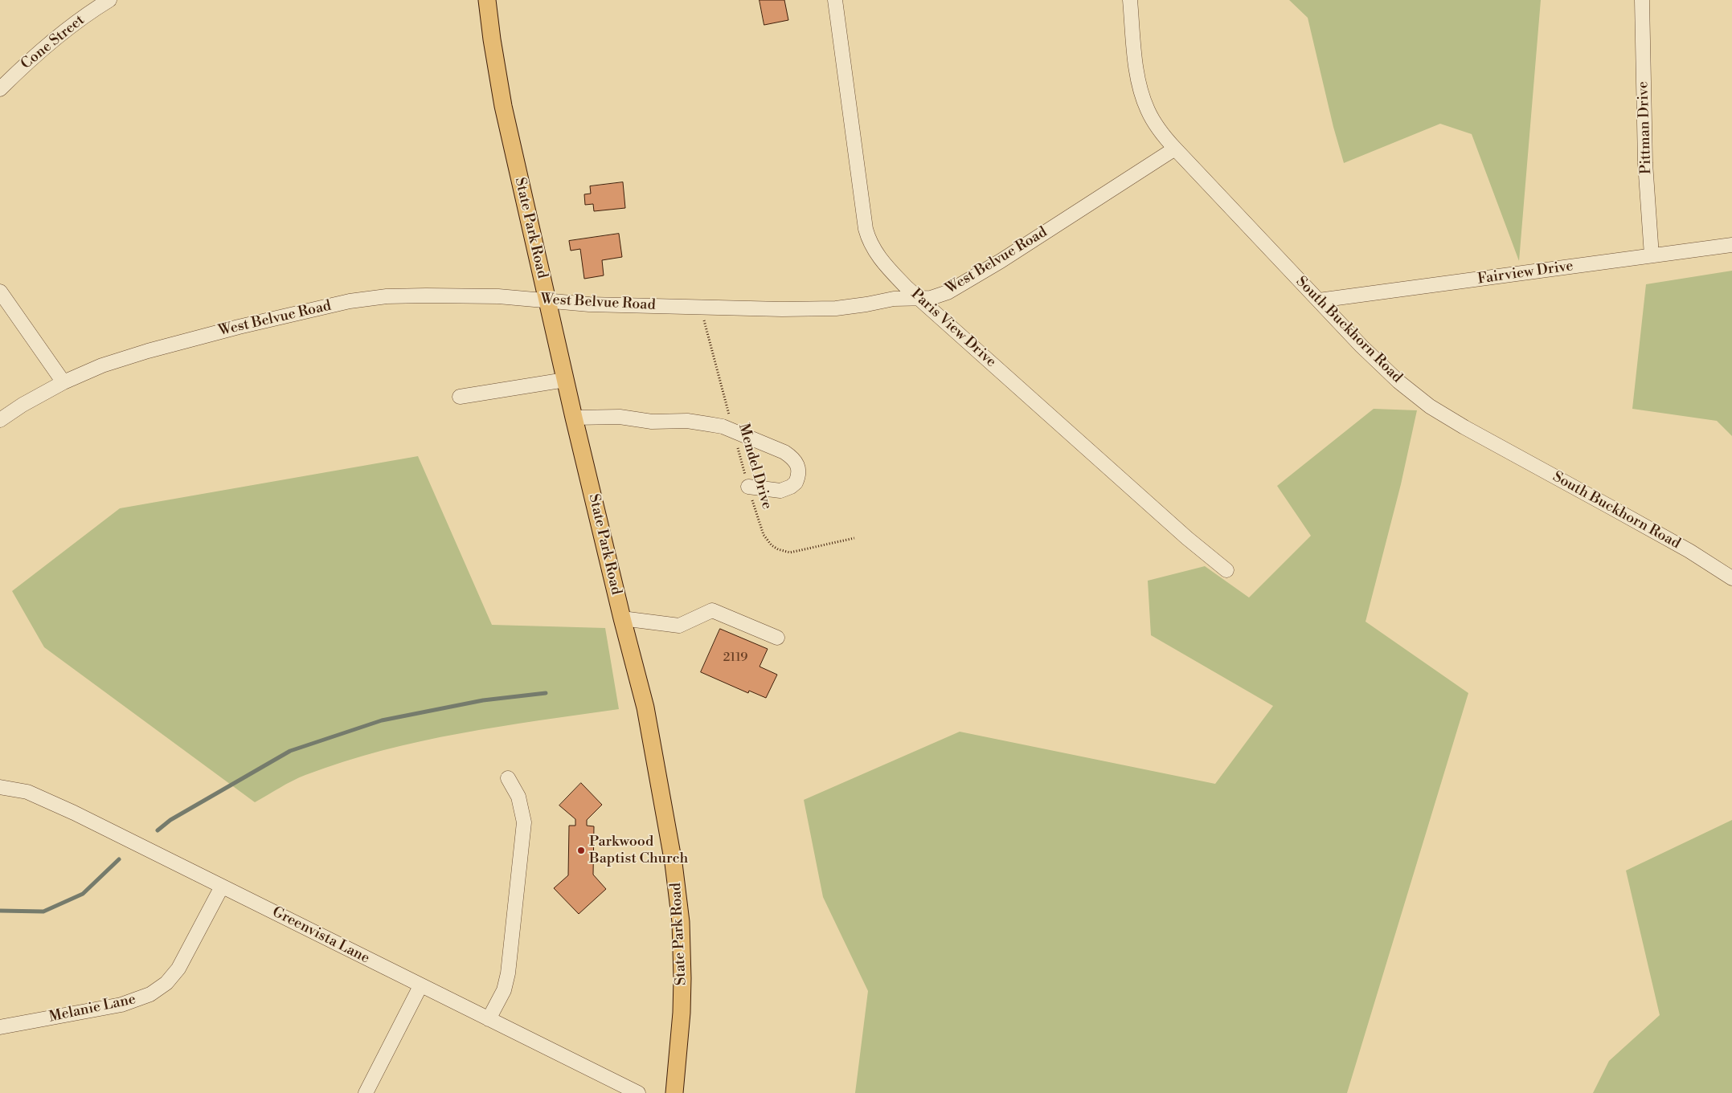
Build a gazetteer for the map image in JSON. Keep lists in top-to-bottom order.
{
  "streets": {
    "main road": ["State Park Road"],
    "street": [
      "Cone Street",
      "Pittman Drive",
      "West Belvue Road",
      "Fairview Drive",
      "Paris View Drive",
      "South Buckhorn Road",
      "Greenvista Lane",
      "Melanie Lane"
    ],
    "path": ["Mendel Drive"]
  },
  "crossings": [
    ["Pittman Drive", "Fairview Drive"],
    ["State Park Road", "West Belvue Road"],
    ["West Belvue Road", "Paris View Drive"],
    ["West Belvue Road", "South Buckhorn Road"],
    ["West Belvue Road", "Mendel Drive"],
    ["Fairview Drive", "South Buckhorn Road"],
    ["Greenvista Lane", "Melanie Lane"]
  ],
  "places": ["Parkwood Baptist Church"],
  "house_numbers": ["2119"]
}
